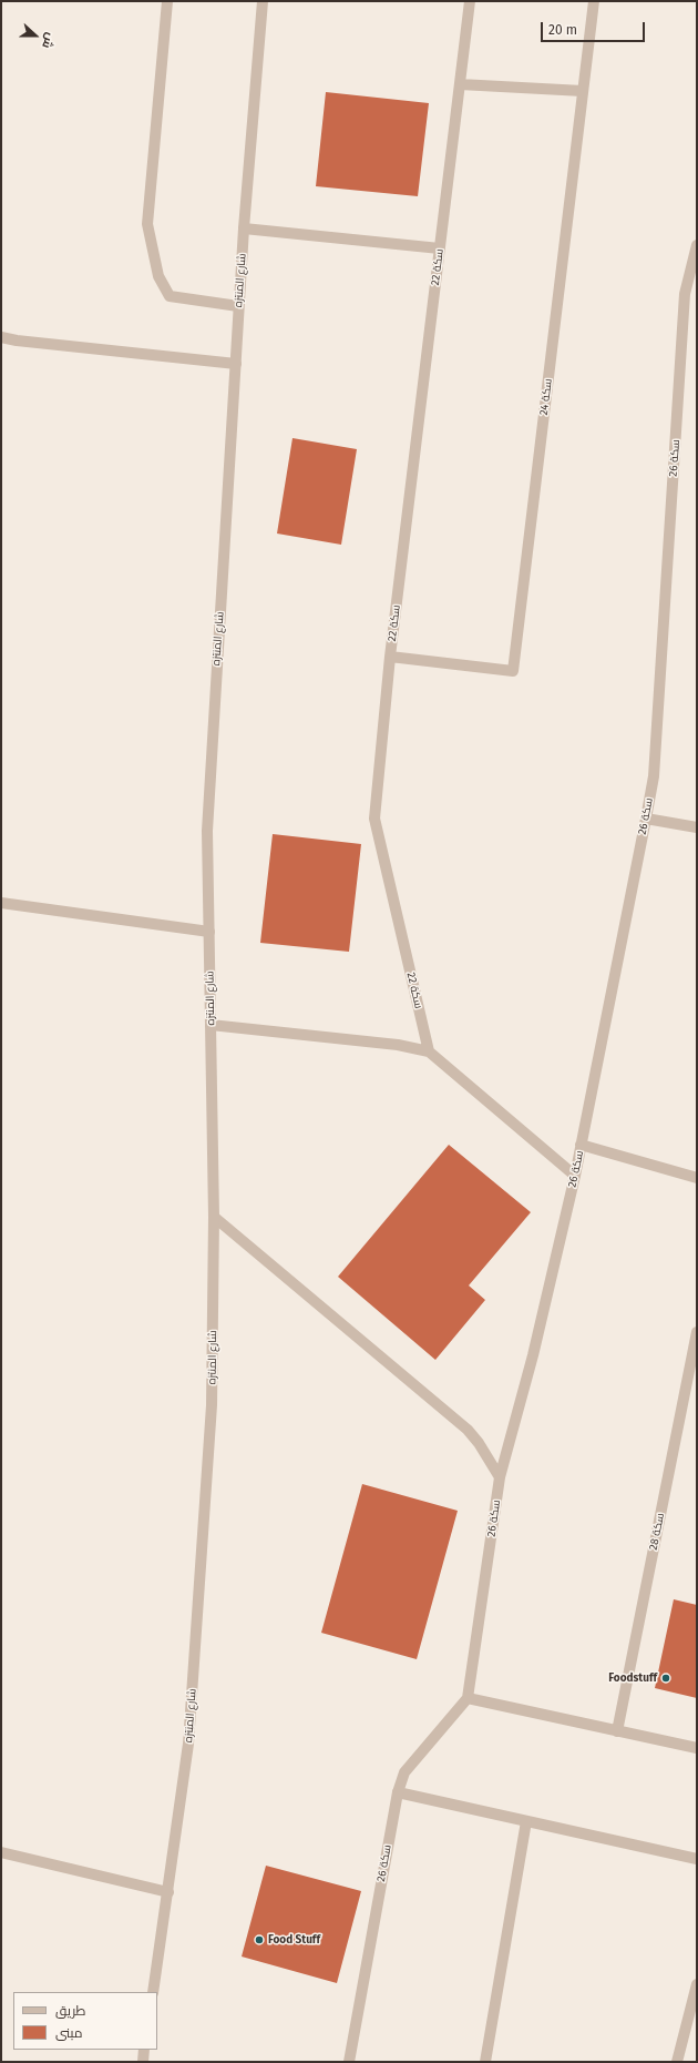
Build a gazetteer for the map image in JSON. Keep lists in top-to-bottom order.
{
  "streets": {
    "street": [
      "سكة 22",
      "شارع المنتزه",
      "سكة 24",
      "سكة 26",
      "سكة 28"
    ]
  },
  "crossings": [
    ["سكة 22", "سكة 24"]
  ],
  "places": ["Foodstuff", "Food Stuff"],
  "legend": ["طريق", "مبنى"],
  "scale_bar": "20 m",
  "north": "right"
}
